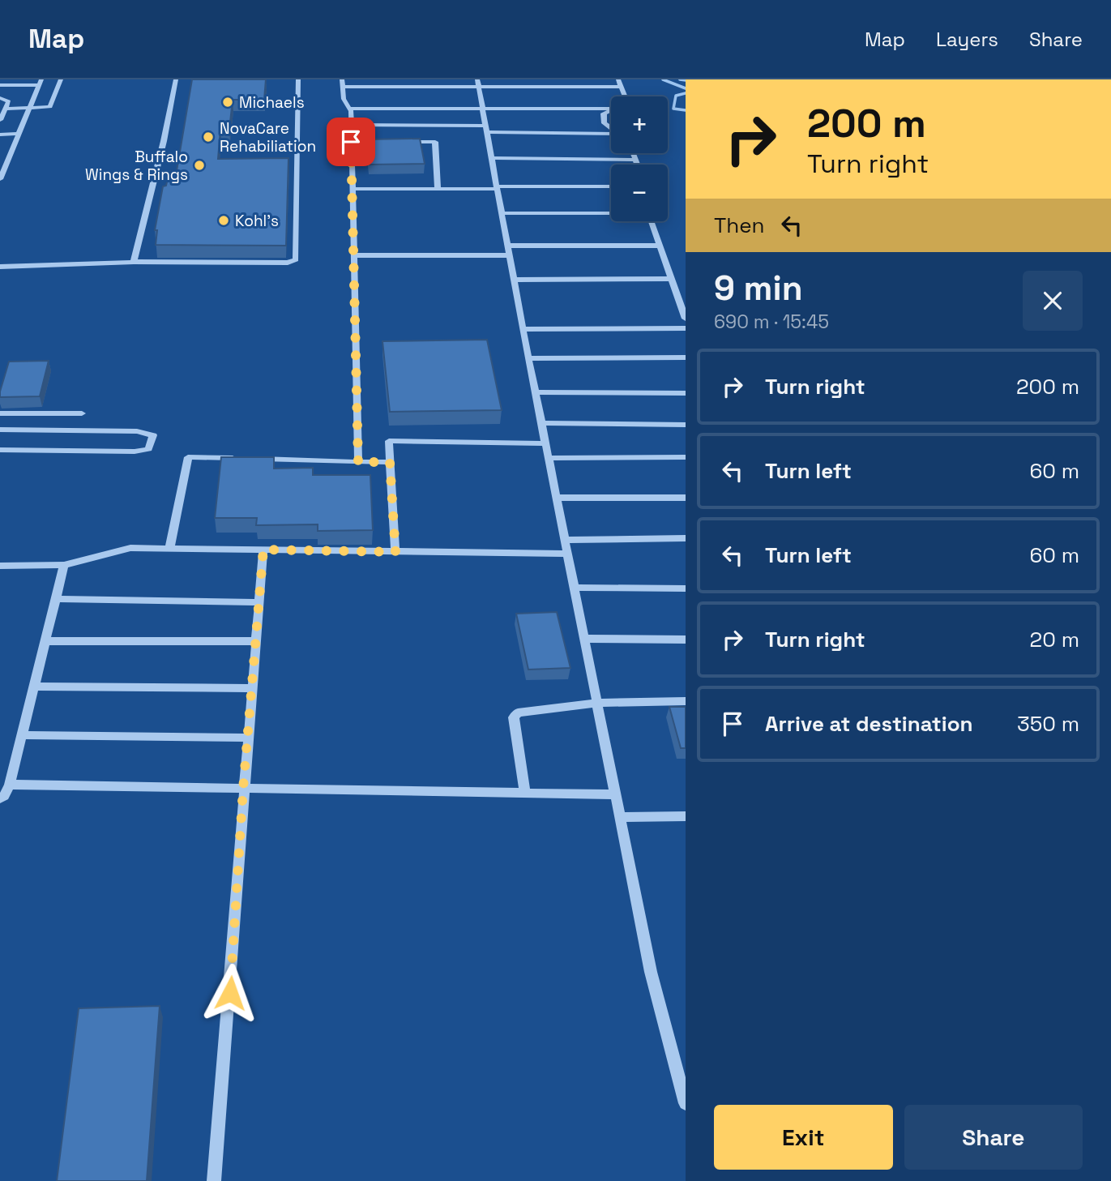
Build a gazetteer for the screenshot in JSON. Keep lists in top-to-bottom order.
{
  "places": [
    "Michaels",
    "NovaCare Rehabiliation",
    "Buffalo Wings & Rings",
    "Kohl's"
  ],
  "page": {
    "header": "Map",
    "nav": ["Map", "Layers", "Share"],
    "turn": ["200 m", "Turn right"],
    "map_buttons": ["+", "−"],
    "then": "Then",
    "heading": ["9 min", "690 m · 15:45"],
    "list": [
      {
        "name": "Turn right",
        "value": "200 m"
      },
      {
        "name": "Turn left",
        "value": "60 m"
      },
      {
        "name": "Turn left",
        "value": "60 m"
      },
      {
        "name": "Turn right",
        "value": "20 m"
      },
      {
        "name": "Arrive at destination",
        "value": "350 m"
      }
    ],
    "buttons": ["Exit", "Share"]
  }
}
